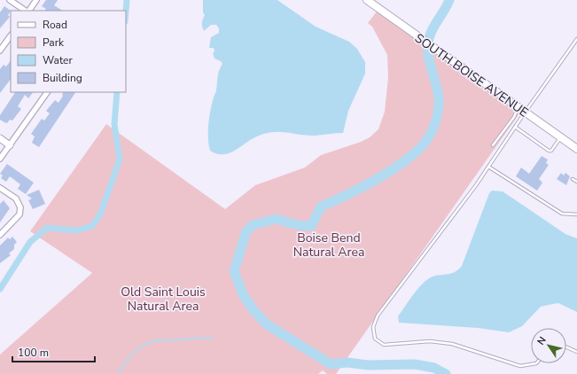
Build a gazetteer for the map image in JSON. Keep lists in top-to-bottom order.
{
  "streets": {
    "main road": ["SOUTH BOISE AVENUE"]
  },
  "parks": ["Boise Bend Natural Area", "Old Saint Louis Natural Area"],
  "legend": [
    "Road",
    "Park",
    "Water",
    "Building"
  ],
  "scale_bar": "100 m",
  "north": "top left"
}
